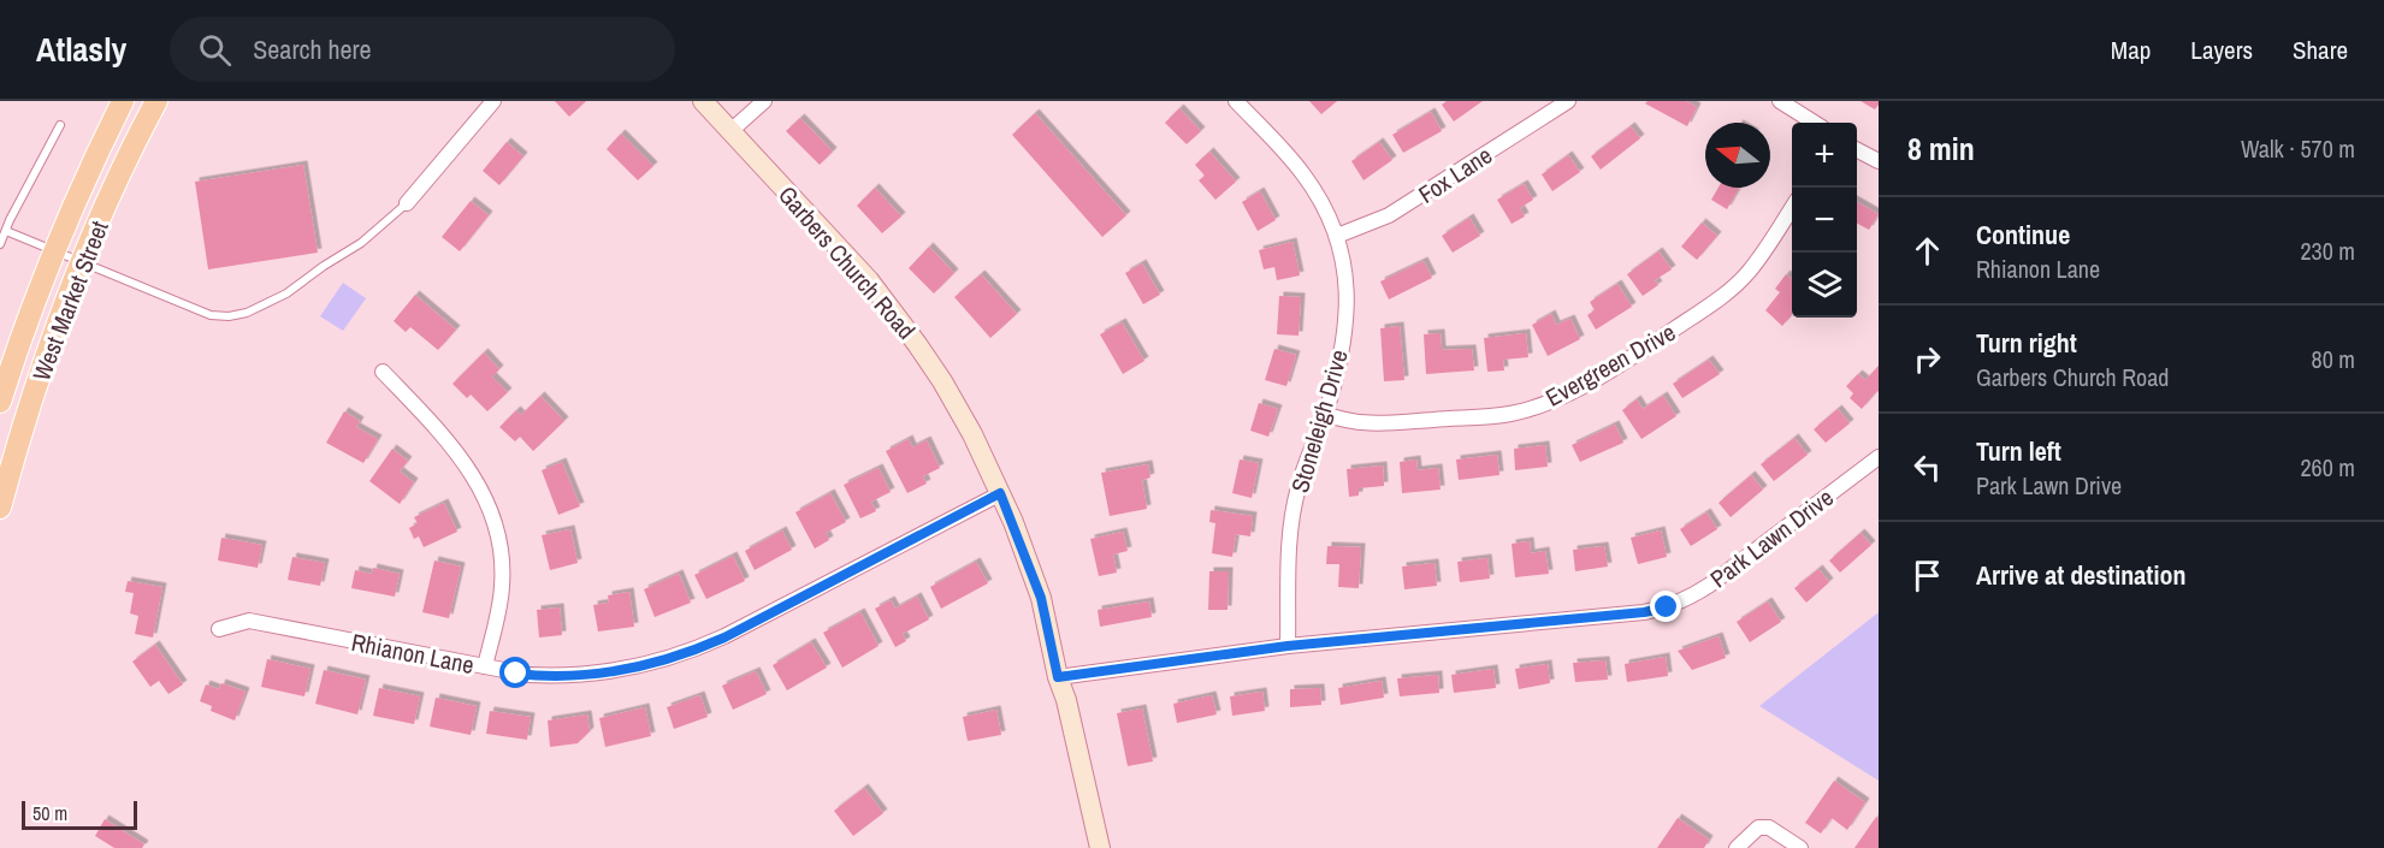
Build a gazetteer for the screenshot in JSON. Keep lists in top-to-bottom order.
{
  "streets": {
    "main road": ["West Market Street"],
    "street": [
      "Fox Lane",
      "Garbers Church Road",
      "Evergreen Drive",
      "Stoneleigh Drive",
      "Park Lawn Drive",
      "Rhianon Lane"
    ]
  },
  "crossings": [
    ["Fox Lane", "Stoneleigh Drive"],
    ["Garbers Church Road", "Park Lawn Drive"],
    ["Garbers Church Road", "Rhianon Lane"],
    ["Evergreen Drive", "Stoneleigh Drive"],
    ["Stoneleigh Drive", "Park Lawn Drive"]
  ],
  "scale_bar": "50 m",
  "north": "left",
  "page": {
    "header": "Atlasly",
    "search": "Search here",
    "nav": ["Map", "Layers", "Share"],
    "heading": ["8 min", "Walk · 570 m"],
    "map_buttons": ["+", "−"],
    "list": [
      ["Continue", "Rhianon Lane", "230 m"],
      ["Turn right", "Garbers Church Road", "80 m"],
      ["Turn left", "Park Lawn Drive", "260 m"],
      "Arrive at destination"
    ],
    "scale": "50 m"
  }
}
